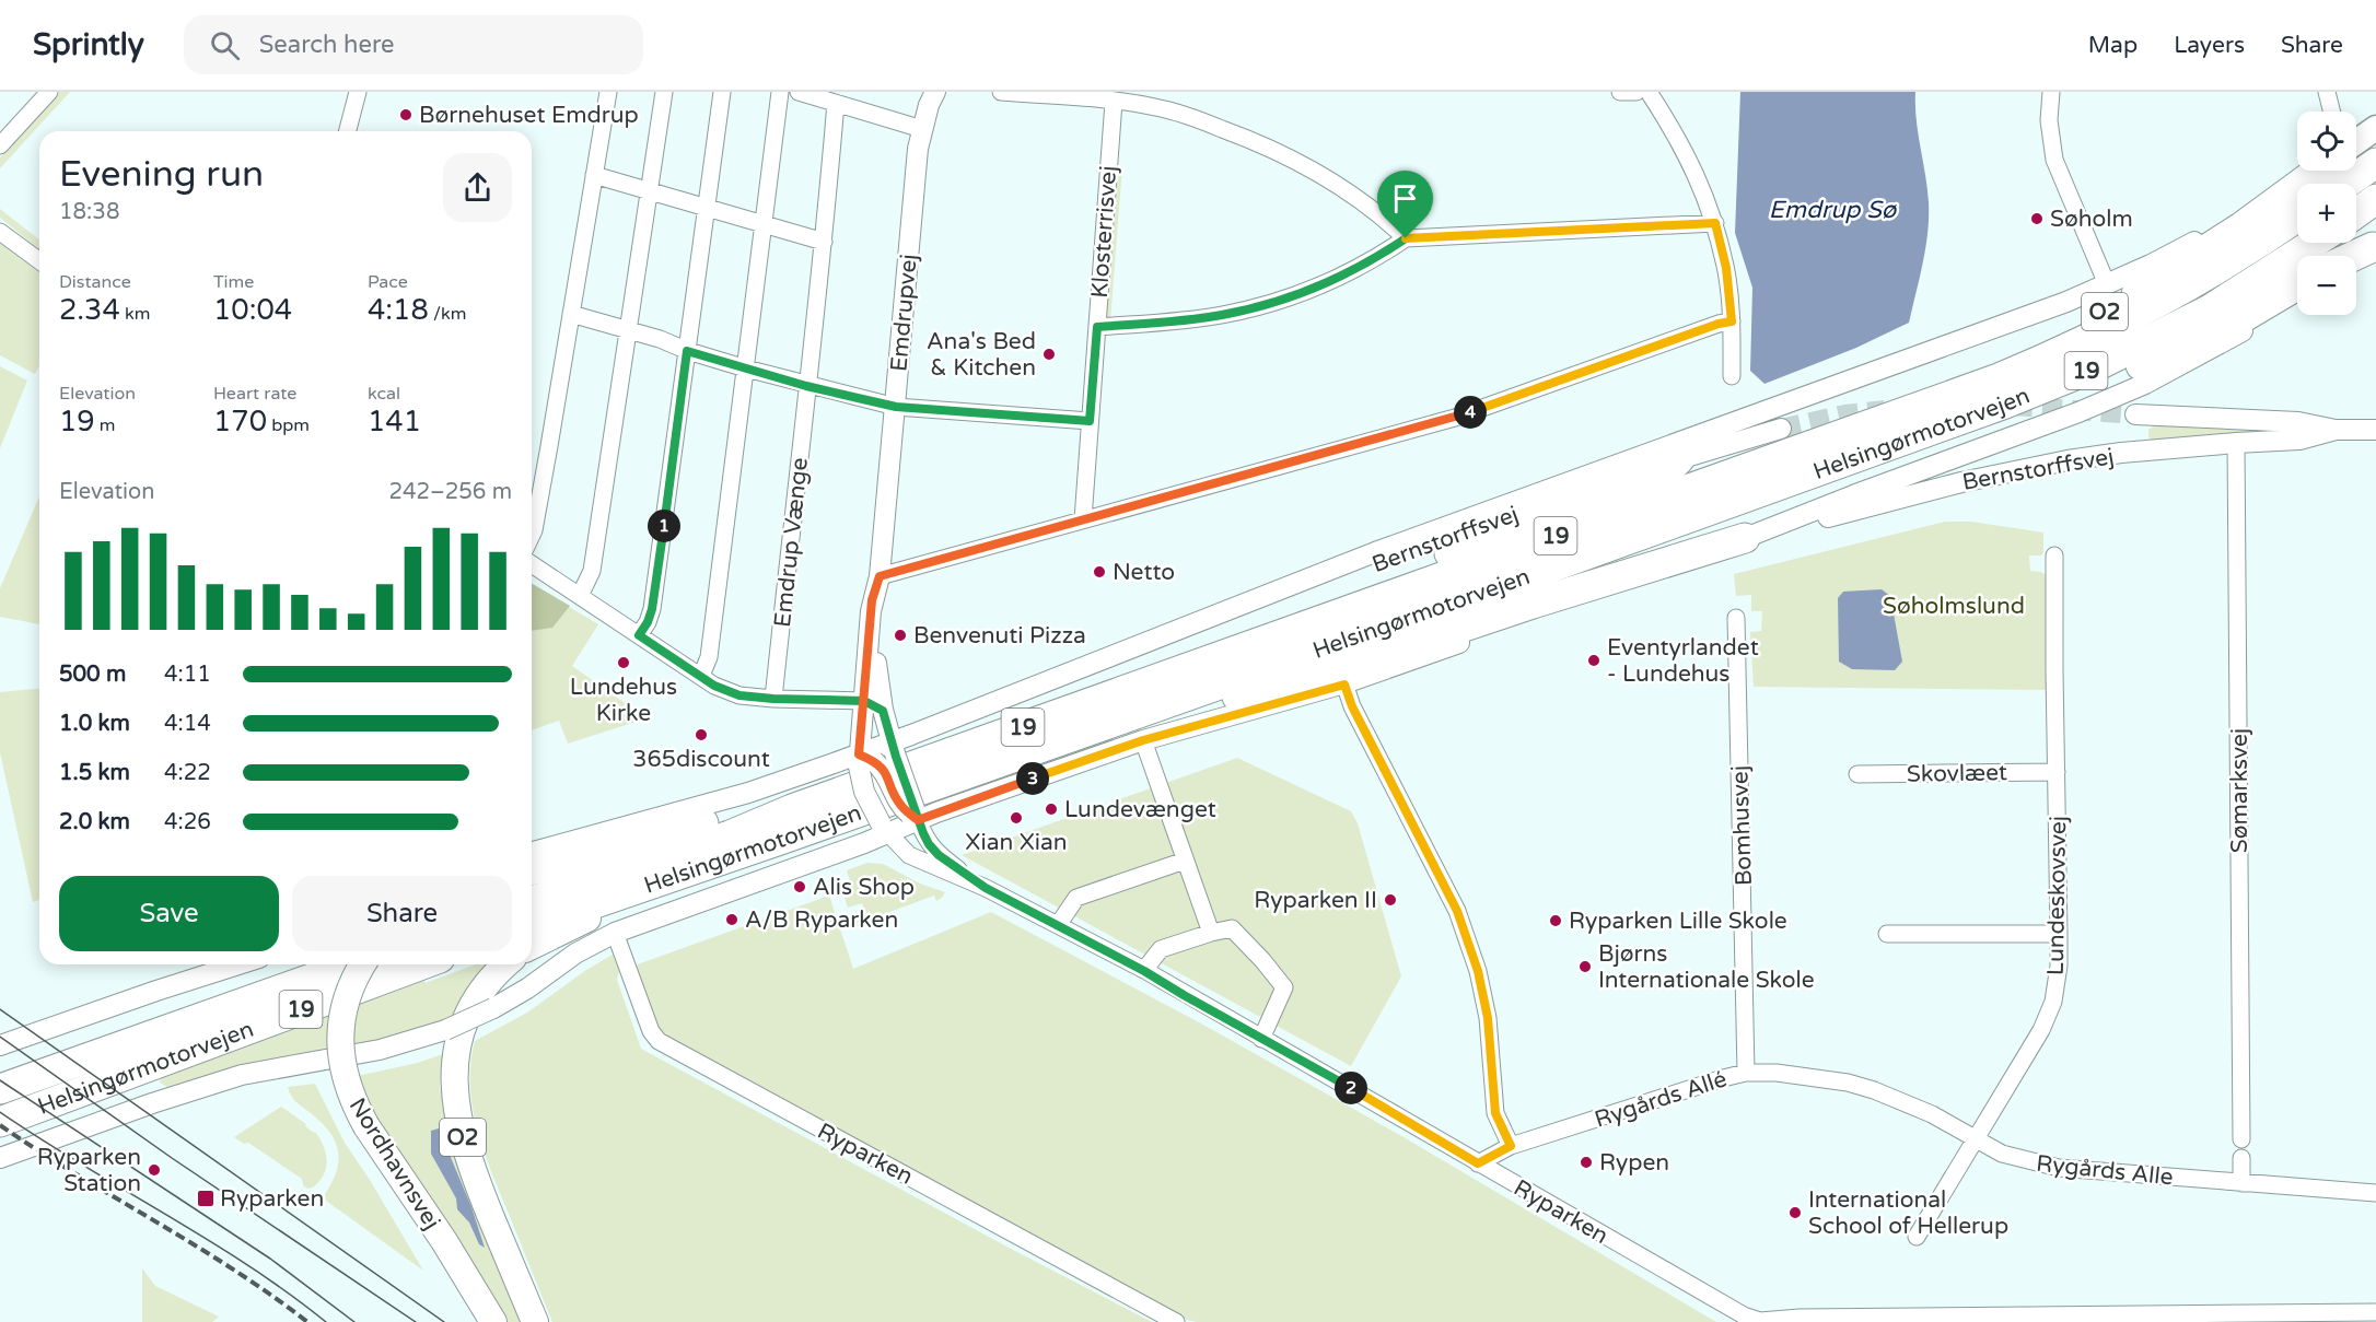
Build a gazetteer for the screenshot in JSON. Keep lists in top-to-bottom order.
{
  "streets": {
    "highway": [
      "O2",
      "19",
      "Helsingørmotorvejen",
      "Nordhavnsvej"
    ],
    "street": [
      "Klosterrisvej",
      "Emdrupvej",
      "Bernstorffsvej",
      "Emdrup Vænge",
      "Skovlæet",
      "Sømarksvej",
      "Bomhusvej",
      "Lundeskovsvej",
      "Rygårds Allé",
      "Ryparken",
      "Rygårds Alle"
    ]
  },
  "crossings": [
    ["O2", "Helsingørmotorvejen"],
    ["Emdrupvej", "Ryparken"],
    ["Bernstorffsvej", "Sømarksvej"],
    ["Skovlæet", "Lundeskovsvej"],
    ["Bomhusvej", "Rygårds Allé"],
    ["Lundeskovsvej", "Rygårds Alle"],
    ["Rygårds Allé", "Ryparken"],
    ["Rygårds Allé", "Rygårds Alle"]
  ],
  "water": ["Emdrup Sø"],
  "parks": ["Søholmslund"],
  "places": {
    "other": [
      "Børnehuset Emdrup",
      "Søholm",
      "Ana's Bed & Kitchen",
      "Netto",
      "Benvenuti Pizza",
      "Eventyrlandet - Lundehus",
      "Lundehus Kirke",
      "365discount",
      "Lundevænget",
      "Xian Xian",
      "Alis Shop",
      "Ryparken II",
      "A/B Ryparken",
      "Ryparken Lille Skole",
      "Bjørns Internationale Skole",
      "Rypen",
      "Ryparken Station",
      "International School of Hellerup"
    ],
    "transit": ["Ryparken"]
  },
  "page": {
    "header": "Sprintly",
    "search": "Search here",
    "nav": ["Map", "Layers", "Share"],
    "map_buttons": ["+", "−"],
    "heading": ["Evening run", "18:38"],
    "stats": [
      ["Distance", "2.34 km"],
      ["Time", "10:04"],
      ["Pace", "4:18 /km"],
      ["Elevation", "19 m"],
      ["Heart rate", "170 bpm"],
      ["kcal", "141"]
    ],
    "pins": [
      "4",
      "1",
      "3",
      "2"
    ],
    "chart": ["Elevation", "242–256 m"],
    "list": [
      {
        "name": "500 m",
        "note": "4:11"
      },
      {
        "name": "1.0 km",
        "note": "4:14"
      },
      {
        "name": "1.5 km",
        "note": "4:22"
      },
      {
        "name": "2.0 km",
        "note": "4:26"
      }
    ],
    "buttons": ["Save", "Share"]
  }
}
